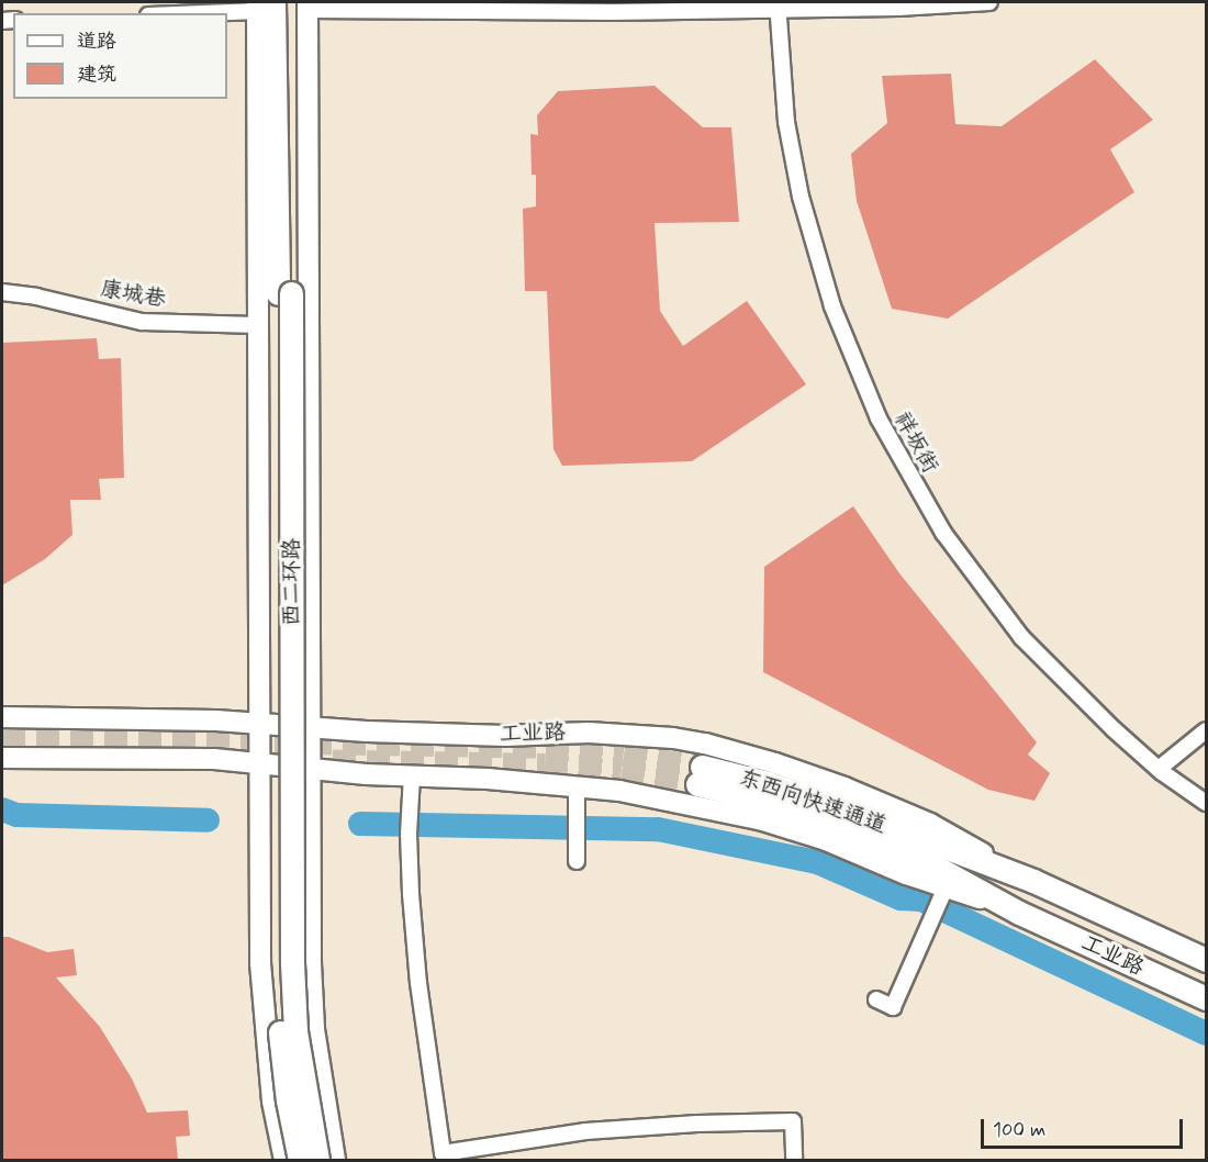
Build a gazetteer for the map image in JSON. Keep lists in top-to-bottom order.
{
  "streets": {
    "highway": ["西二环路", "工业路", "东西向快速通道"],
    "street": ["康城巷", "祥坂街"]
  },
  "crossings": [
    ["工业路", "东西向快速通道"]
  ],
  "legend": ["道路", "建筑"],
  "scale_bar": "100 m"
}
